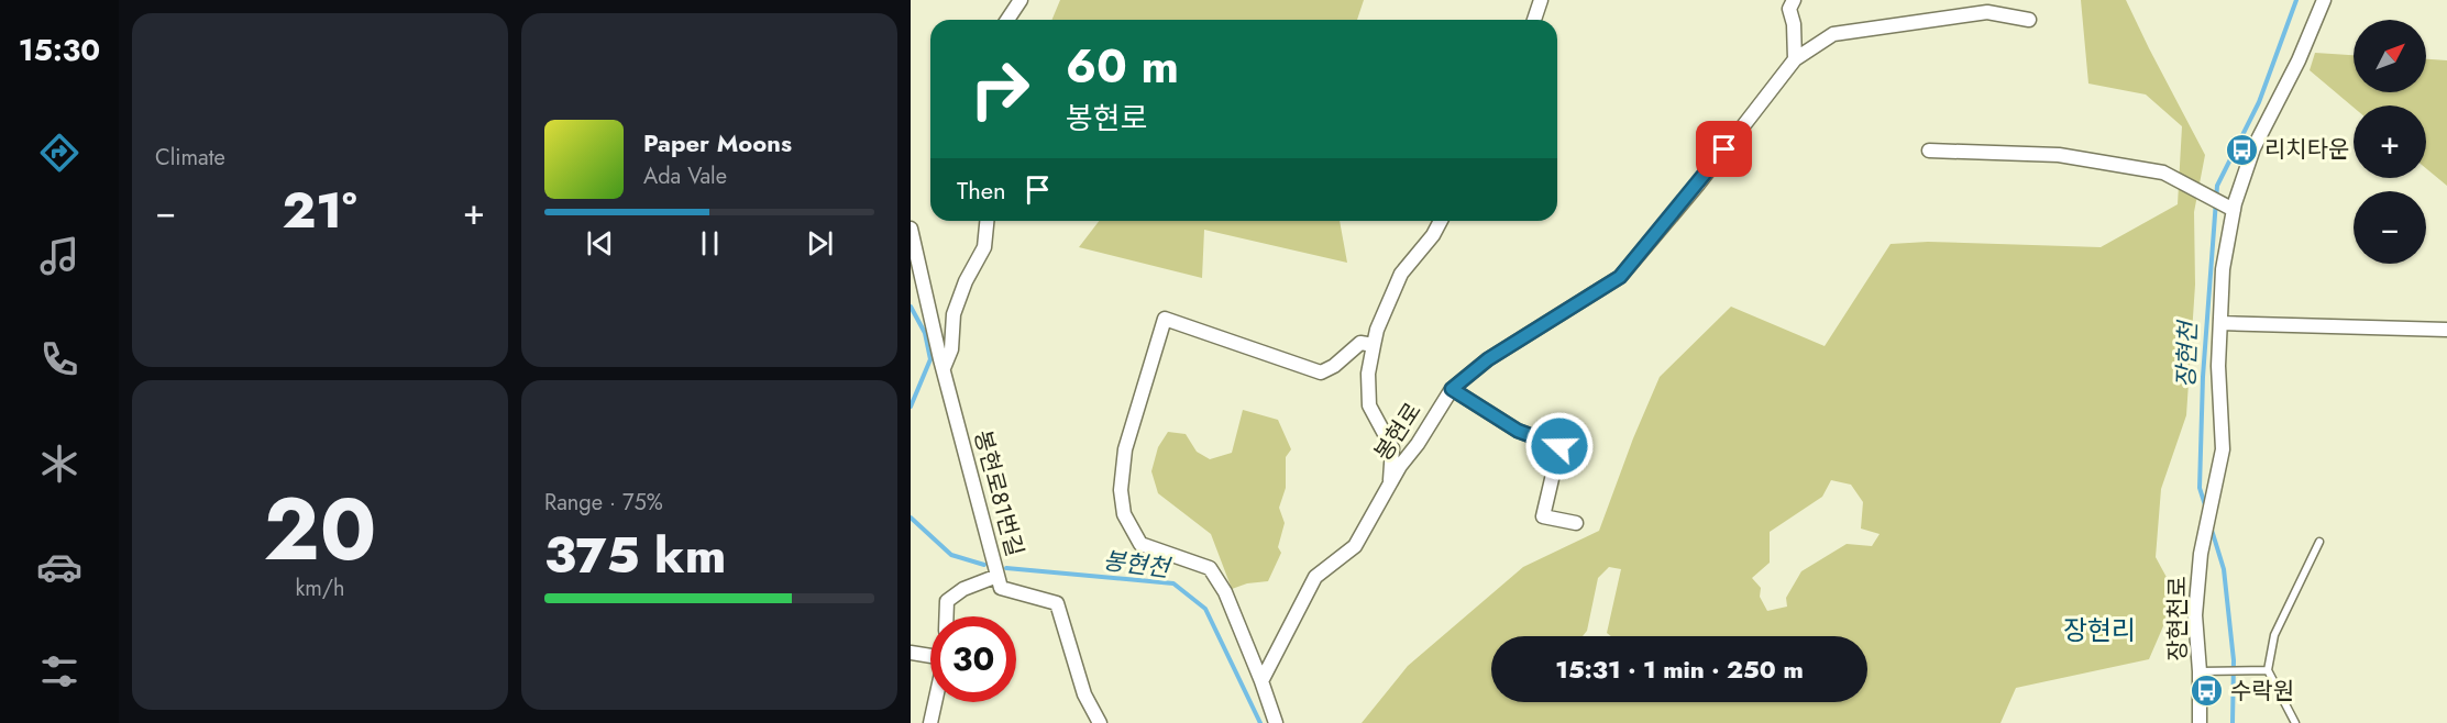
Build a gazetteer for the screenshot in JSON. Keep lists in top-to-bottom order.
{
  "streets": {
    "street": ["봉현로", "봉현로81번길", "장현천로"]
  },
  "districts": ["장현리"],
  "water": ["장현천", "봉현천"],
  "places": {
    "bus stop": ["리치타운", "수락원"]
  },
  "north": "top right",
  "page": {
    "tabs": "15:30",
    "tile": [
      "Climate",
      ["20", "km/h"],
      ["Range · 75%", "375 km"]
    ],
    "map_buttons": ["+", "−"],
    "turn": ["60 m", "봉현로"],
    "song": ["Paper Moons", "Ada Vale"],
    "then": "Then",
    "heat": ["−", "21°", "+"],
    "limit": "30",
    "trip": "15:31 · 1 min · 250 m"
  }
}
